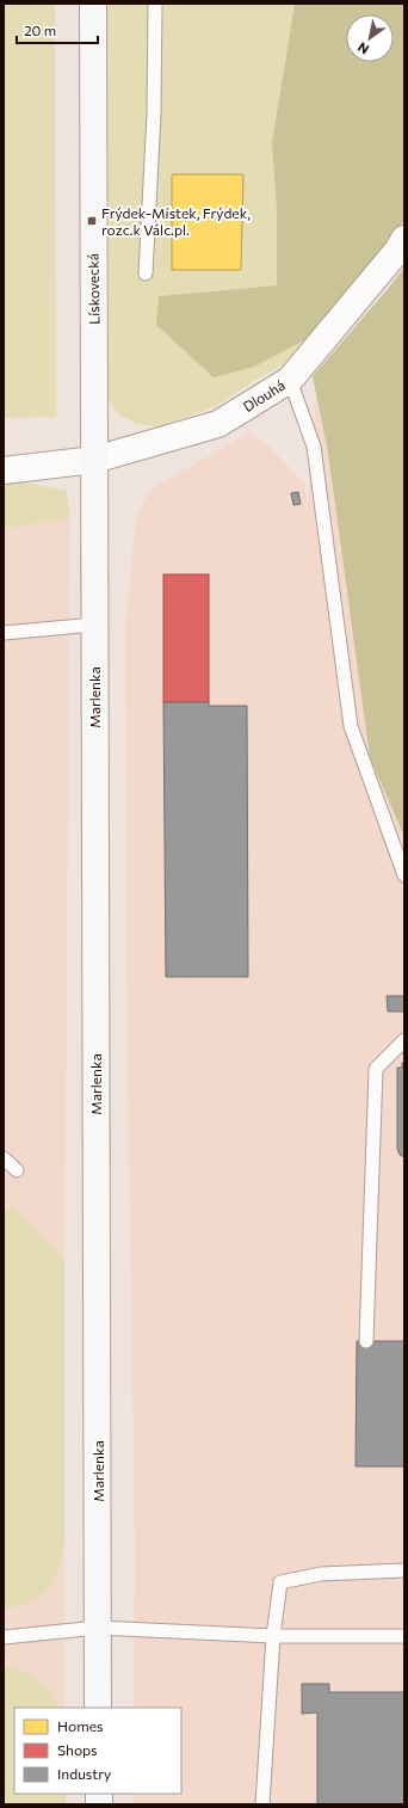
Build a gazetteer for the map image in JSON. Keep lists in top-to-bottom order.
{
  "streets": {
    "main road": ["Lískovecká", "Marlenka"],
    "street": ["Dlouhá"]
  },
  "crossings": [
    ["Lískovecká", "Dlouhá"],
    ["Lískovecká", "Marlenka"],
    ["Dlouhá", "Marlenka"]
  ],
  "places": {
    "transit": ["Frýdek-Místek, Frýdek, rozc.k Válc.pl."]
  },
  "legend": ["Homes", "Shops", "Industry"],
  "scale_bar": "20 m",
  "north": "bottom left"
}
